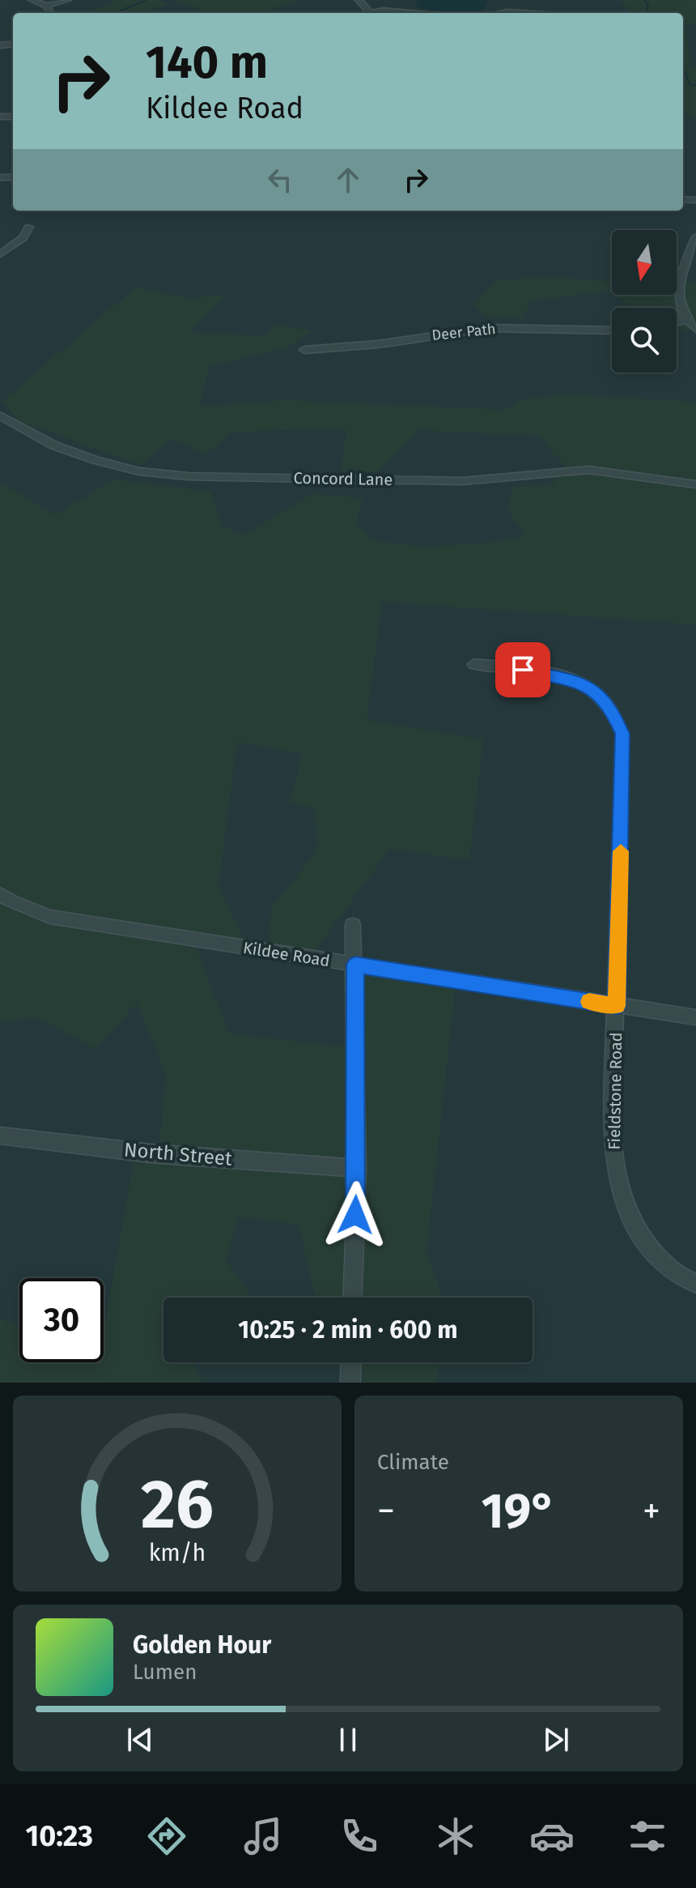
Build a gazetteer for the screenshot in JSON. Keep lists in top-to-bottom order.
{
  "streets": {
    "street": [
      "Deer Path",
      "Concord Lane",
      "Kildee Road",
      "Fieldstone Road",
      "North Street"
    ]
  },
  "crossings": [
    ["Kildee Road", "Fieldstone Road"]
  ],
  "north": "bottom",
  "page": {
    "turn": ["140 m", "Kildee Road"],
    "limit": "30",
    "trip": "10:25 · 2 min · 600 m",
    "tile": "Climate",
    "heat": ["−", "19°", "+"],
    "song": ["Golden Hour", "Lumen"],
    "tabs": "10:23",
    "gauge": ["26", "km/h"]
  }
}
